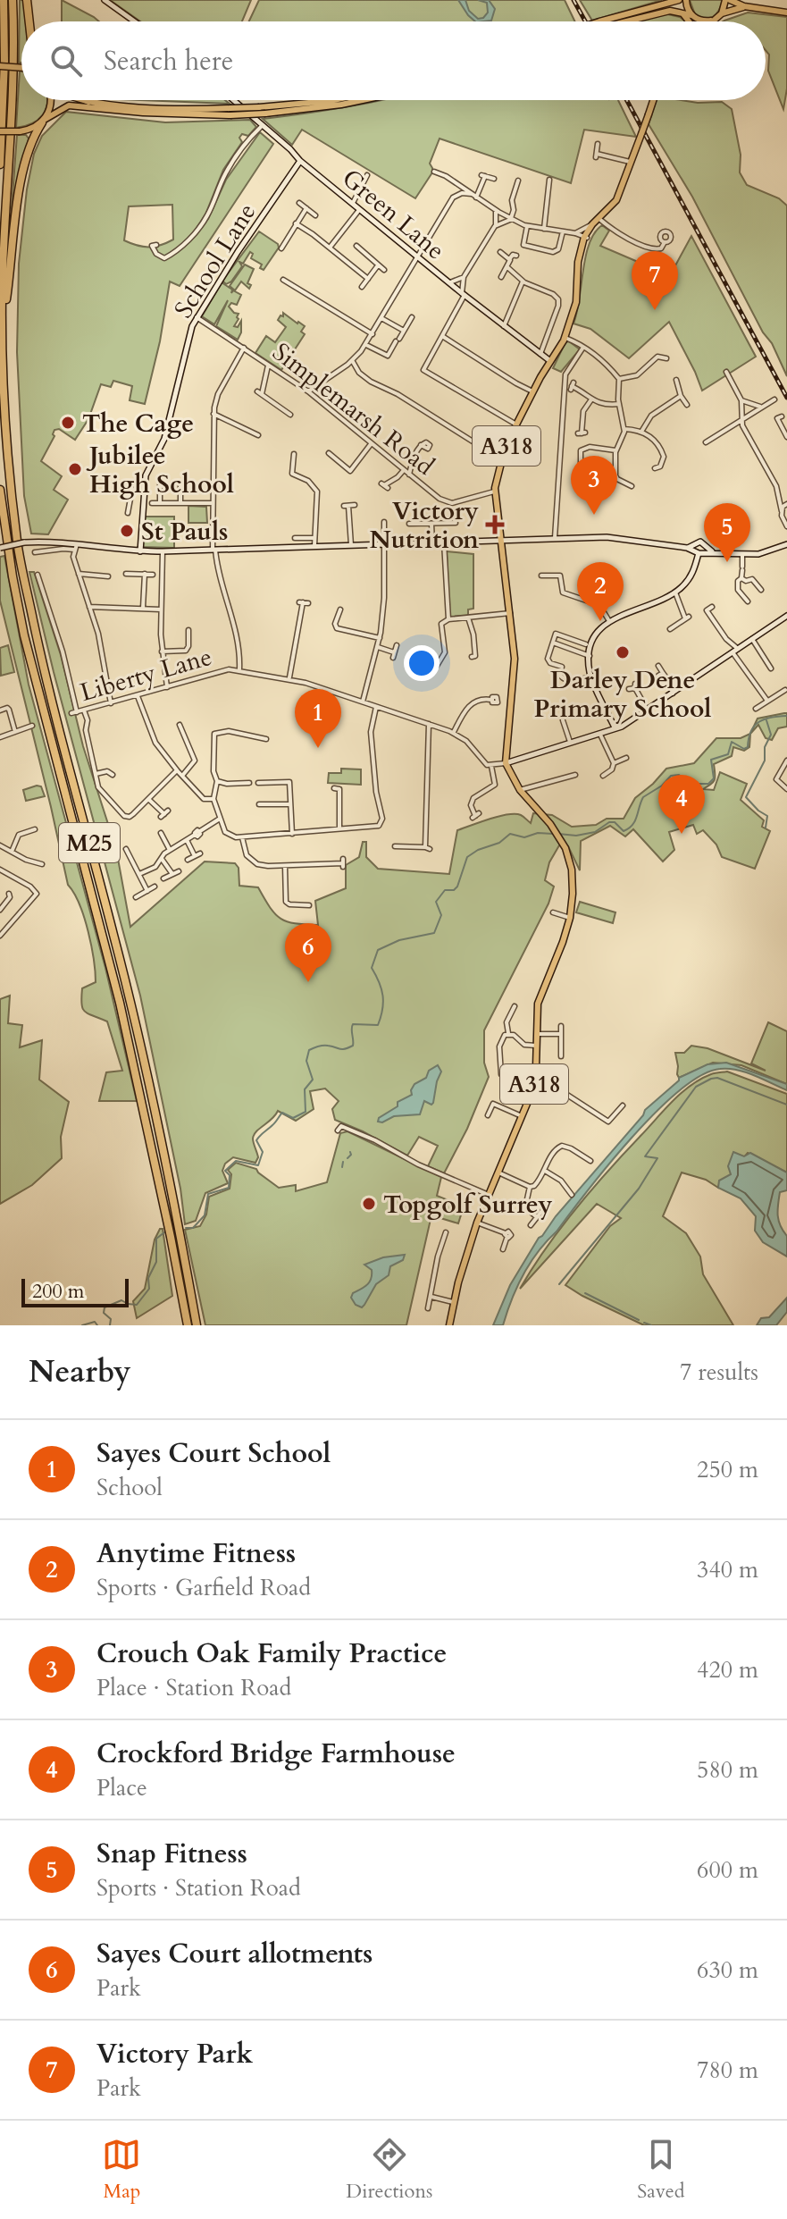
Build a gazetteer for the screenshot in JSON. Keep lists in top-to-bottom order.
{
  "streets": {
    "highway": ["M25"],
    "main road": ["A318"],
    "street": [
      "Green Lane",
      "School Lane",
      "Simplemarsh Road",
      "Liberty Lane"
    ]
  },
  "crossings": [
    ["Green Lane", "School Lane"],
    ["Green Lane", "A318"],
    ["School Lane", "Simplemarsh Road"],
    ["Simplemarsh Road", "A318"]
  ],
  "places": {
    "other": [
      "The Cage",
      "Jubilee High School",
      "St Pauls",
      "Darley Dene Primary School",
      "Topgolf Surrey"
    ],
    "health": ["Victory Nutrition"]
  },
  "scale_bar": "200 m",
  "page": {
    "search": "Search here",
    "pins": [
      "7",
      "3",
      "5",
      "2",
      "1",
      "4",
      "6"
    ],
    "scale": "200 m",
    "heading": ["Nearby", "7 results"],
    "list": [
      {
        "mark": "1",
        "name": "Sayes Court School",
        "note": "School",
        "value": "250 m"
      },
      {
        "mark": "2",
        "name": "Anytime Fitness",
        "note": "Sports · Garfield Road",
        "value": "340 m"
      },
      {
        "mark": "3",
        "name": "Crouch Oak Family Practice",
        "note": "Place · Station Road",
        "value": "420 m"
      },
      {
        "mark": "4",
        "name": "Crockford Bridge Farmhouse",
        "note": "Place",
        "value": "580 m"
      },
      {
        "mark": "5",
        "name": "Snap Fitness",
        "note": "Sports · Station Road",
        "value": "600 m"
      },
      {
        "mark": "6",
        "name": "Sayes Court allotments",
        "note": "Park",
        "value": "630 m"
      },
      {
        "mark": "7",
        "name": "Victory Park",
        "note": "Park",
        "value": "780 m"
      }
    ],
    "nav": ["Map", "Directions", "Saved"]
  }
}
